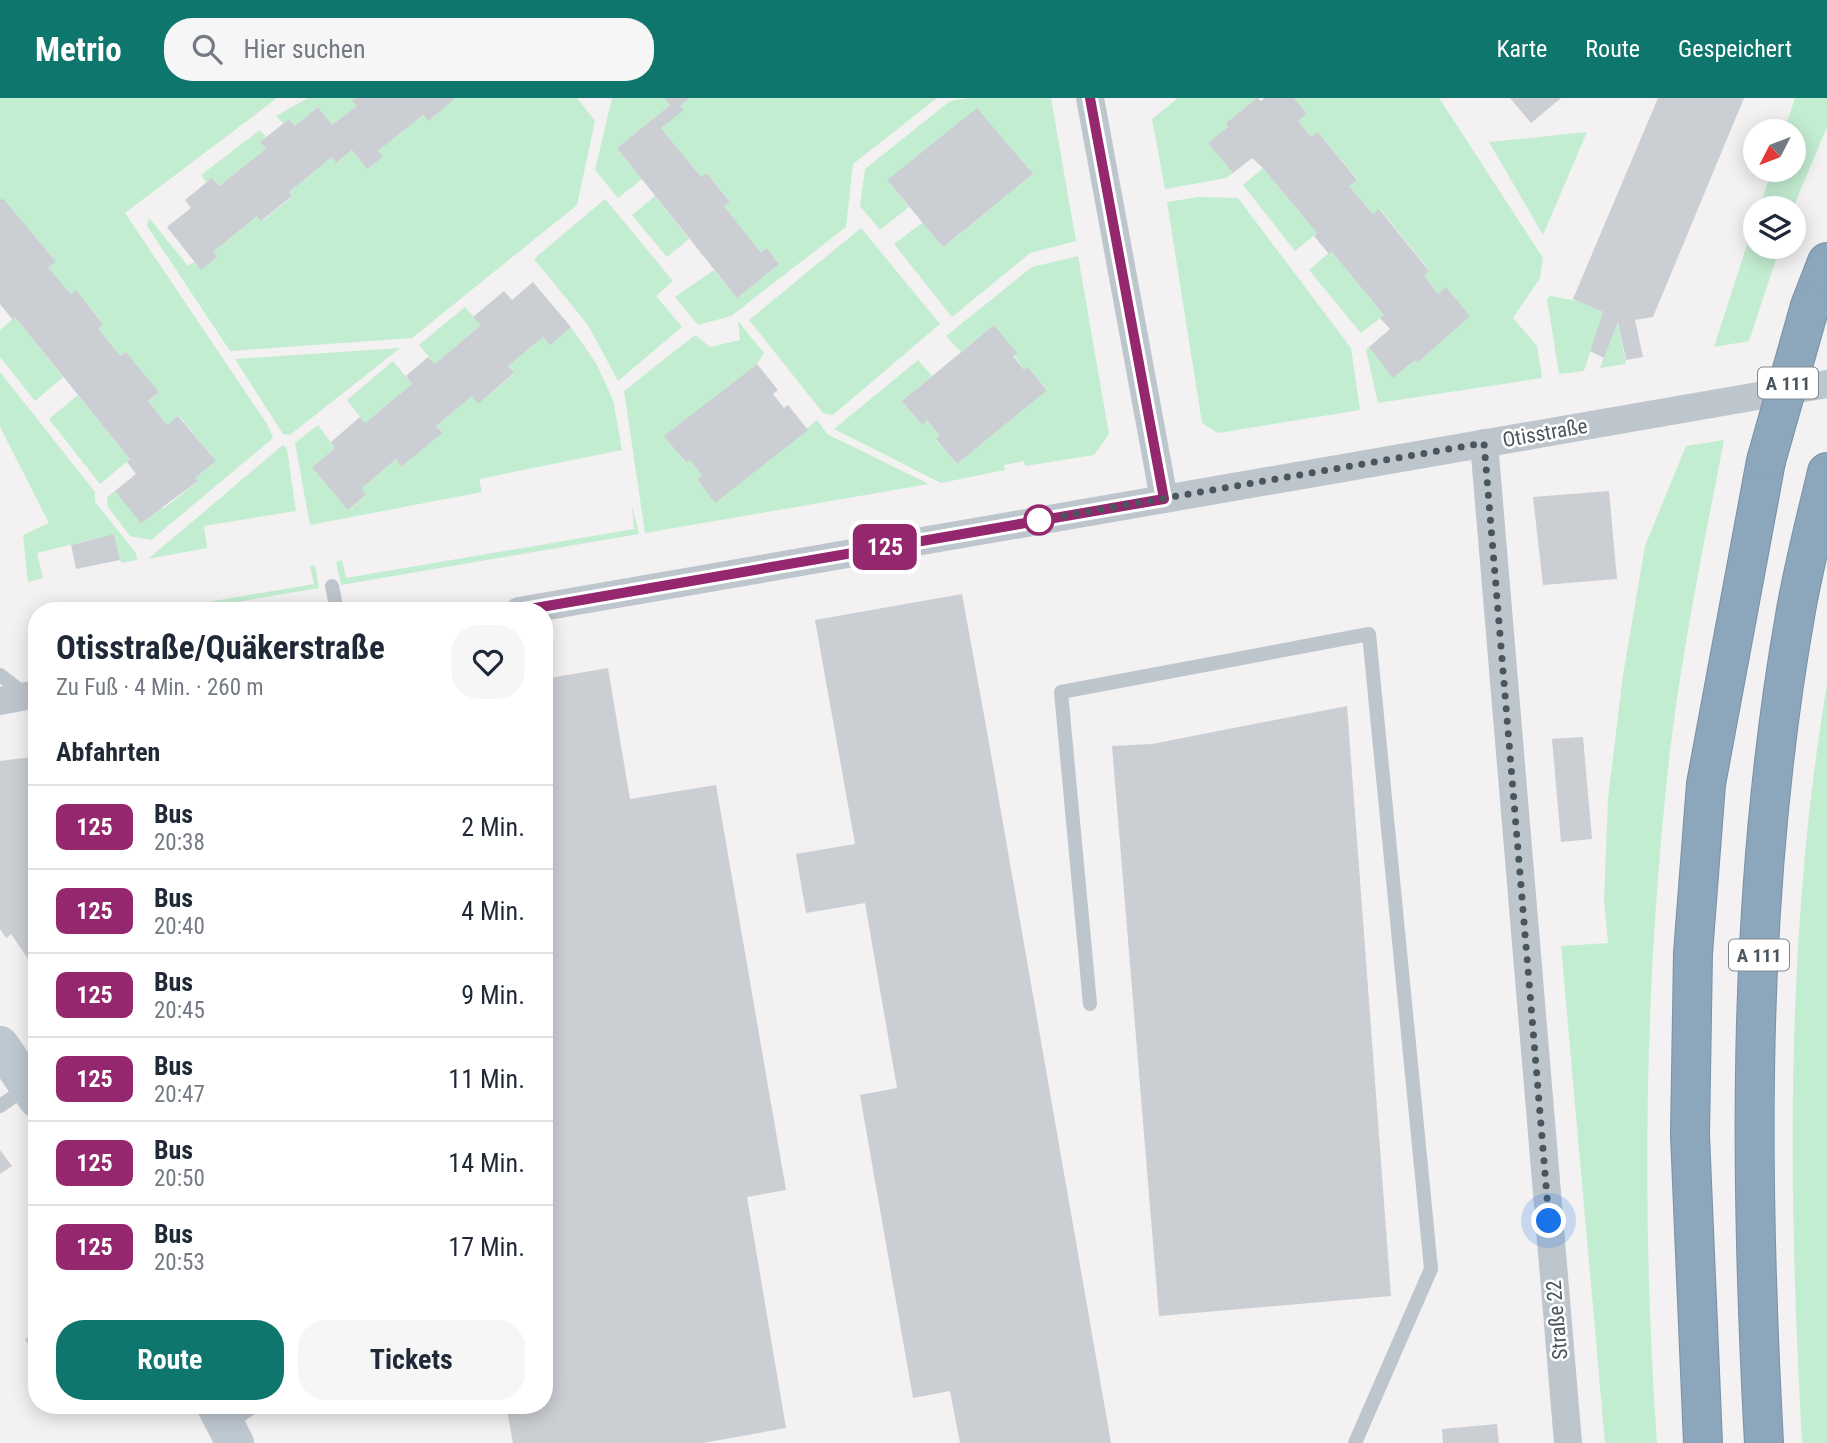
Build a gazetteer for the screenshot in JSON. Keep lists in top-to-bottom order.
{
  "streets": {
    "highway": ["A 111"],
    "street": ["Otisstraße", "Straße 22"]
  },
  "crossings": [
    ["Otisstraße", "Straße 22"]
  ],
  "lines": ["bus line 125"],
  "north": "bottom left",
  "page": {
    "header": "Metrio",
    "search": "Hier suchen",
    "nav": ["Karte", "Route", "Gespeichert"],
    "on_map": "125",
    "heading": [
      ["Otisstraße/Quäkerstraße", "Zu Fuß · 4 Min. · 260 m"],
      "Abfahrten"
    ],
    "list": [
      {
        "mark": "125",
        "name": "Bus",
        "note": "20:38",
        "value": "2 Min."
      },
      {
        "mark": "125",
        "name": "Bus",
        "note": "20:40",
        "value": "4 Min."
      },
      {
        "mark": "125",
        "name": "Bus",
        "note": "20:45",
        "value": "9 Min."
      },
      {
        "mark": "125",
        "name": "Bus",
        "note": "20:47",
        "value": "11 Min."
      },
      {
        "mark": "125",
        "name": "Bus",
        "note": "20:50",
        "value": "14 Min."
      },
      {
        "mark": "125",
        "name": "Bus",
        "note": "20:53",
        "value": "17 Min."
      }
    ],
    "buttons": ["Route", "Tickets"]
  }
}
